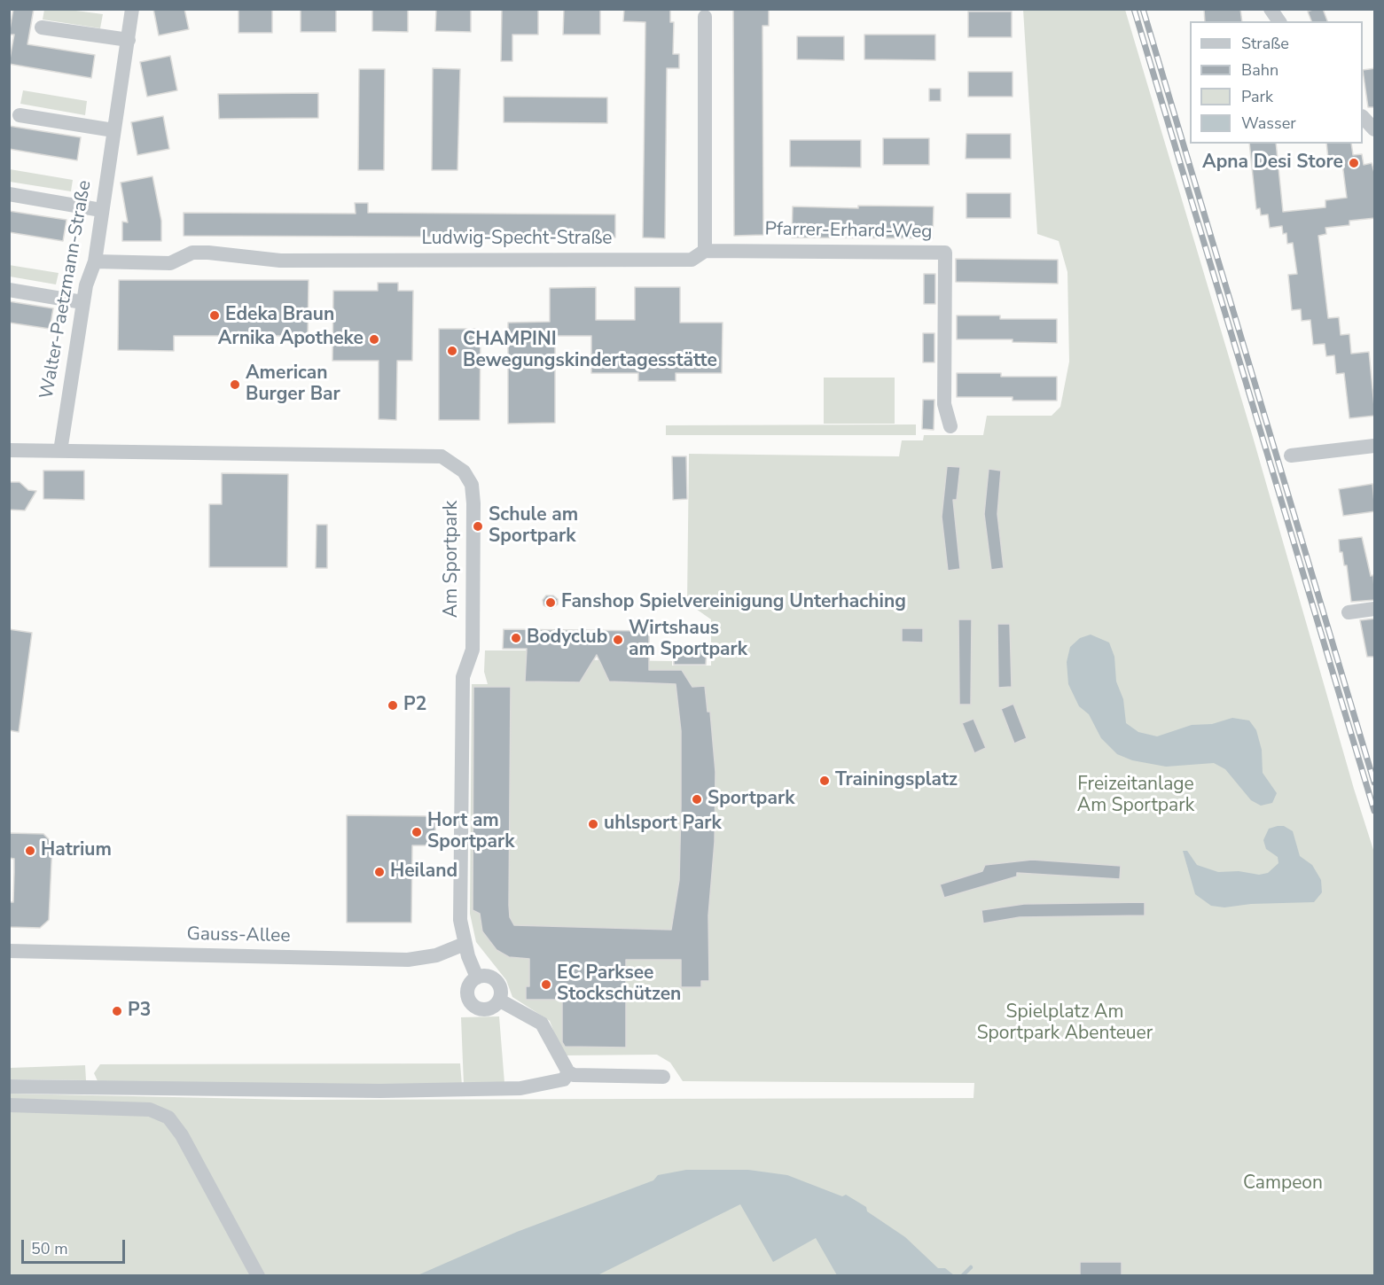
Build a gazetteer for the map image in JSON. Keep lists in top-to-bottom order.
{
  "streets": {
    "street": [
      "Pfarrer-Erhard-Weg",
      "Ludwig-Specht-Straße",
      "Walter-Paetzmann-Straße",
      "Am Sportpark",
      "Gauss-Allee"
    ]
  },
  "crossings": [
    ["Pfarrer-Erhard-Weg", "Ludwig-Specht-Straße"],
    ["Ludwig-Specht-Straße", "Walter-Paetzmann-Straße"],
    ["Walter-Paetzmann-Straße", "Am Sportpark"],
    ["Am Sportpark", "Gauss-Allee"]
  ],
  "parks": ["Freizeitanlage Am Sportpark", "Spielplatz Am Sportpark Abenteuer", "Campeon"],
  "places": [
    "Apna Desi Store",
    "Edeka Braun",
    "Arnika Apotheke",
    "CHAMPINI Bewegungskindertagesstätte",
    "American Burger Bar",
    "Schule am Sportpark",
    "Fanshop Spielvereinigung Unterhaching",
    "Bodyclub",
    "Wirtshaus am Sportpark",
    "P2",
    "Trainingsplatz",
    "Sportpark",
    "uhlsport Park",
    "Hort am Sportpark",
    "Hatrium",
    "Heiland",
    "EC Parksee Stockschützen",
    "P3"
  ],
  "legend": [
    "Straße",
    "Bahn",
    "Park",
    "Wasser"
  ],
  "scale_bar": "50 m"
}
